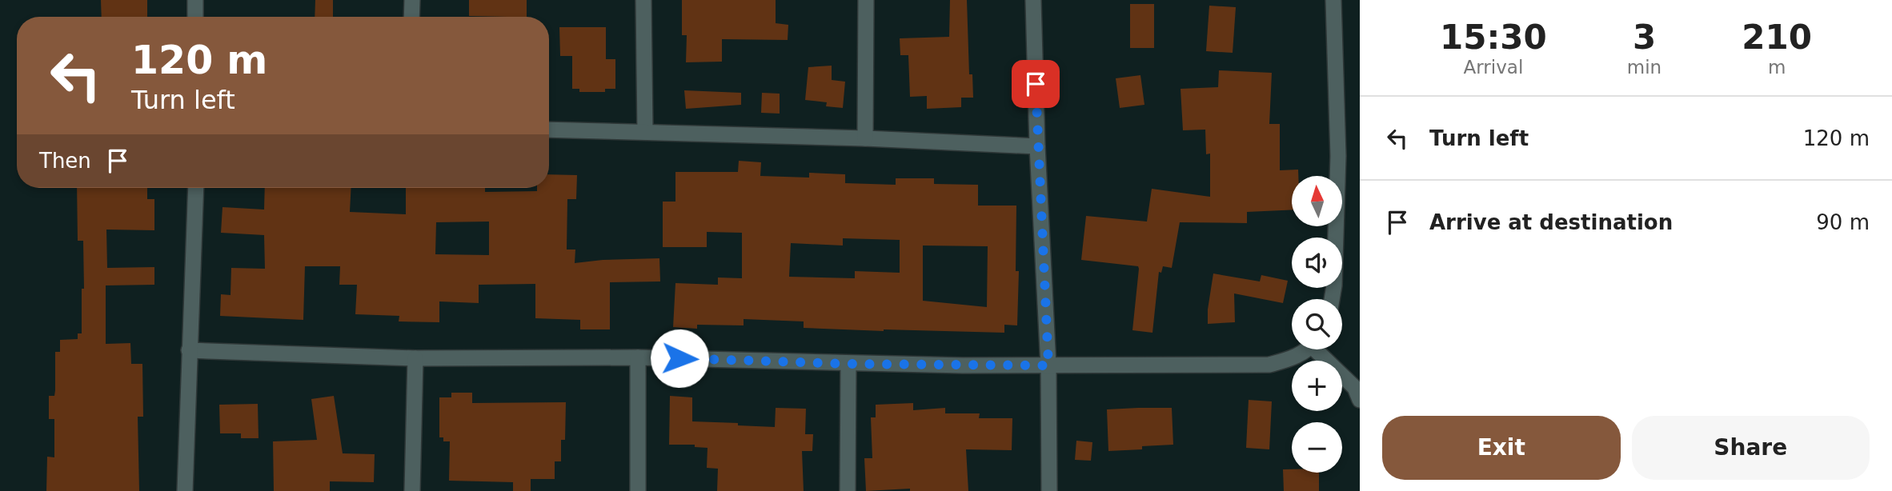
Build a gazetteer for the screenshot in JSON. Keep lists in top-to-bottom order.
{
  "north": "top",
  "page": {
    "eta": [
      "15:30",
      "Arrival",
      "3",
      "min",
      "210",
      "m"
    ],
    "turn": ["120 m", "Turn left"],
    "list": [
      {
        "name": "Turn left",
        "value": "120 m"
      },
      {
        "name": "Arrive at destination",
        "value": "90 m"
      }
    ],
    "then": "Then",
    "map_buttons": ["+", "−"],
    "buttons": ["Exit", "Share"]
  }
}
